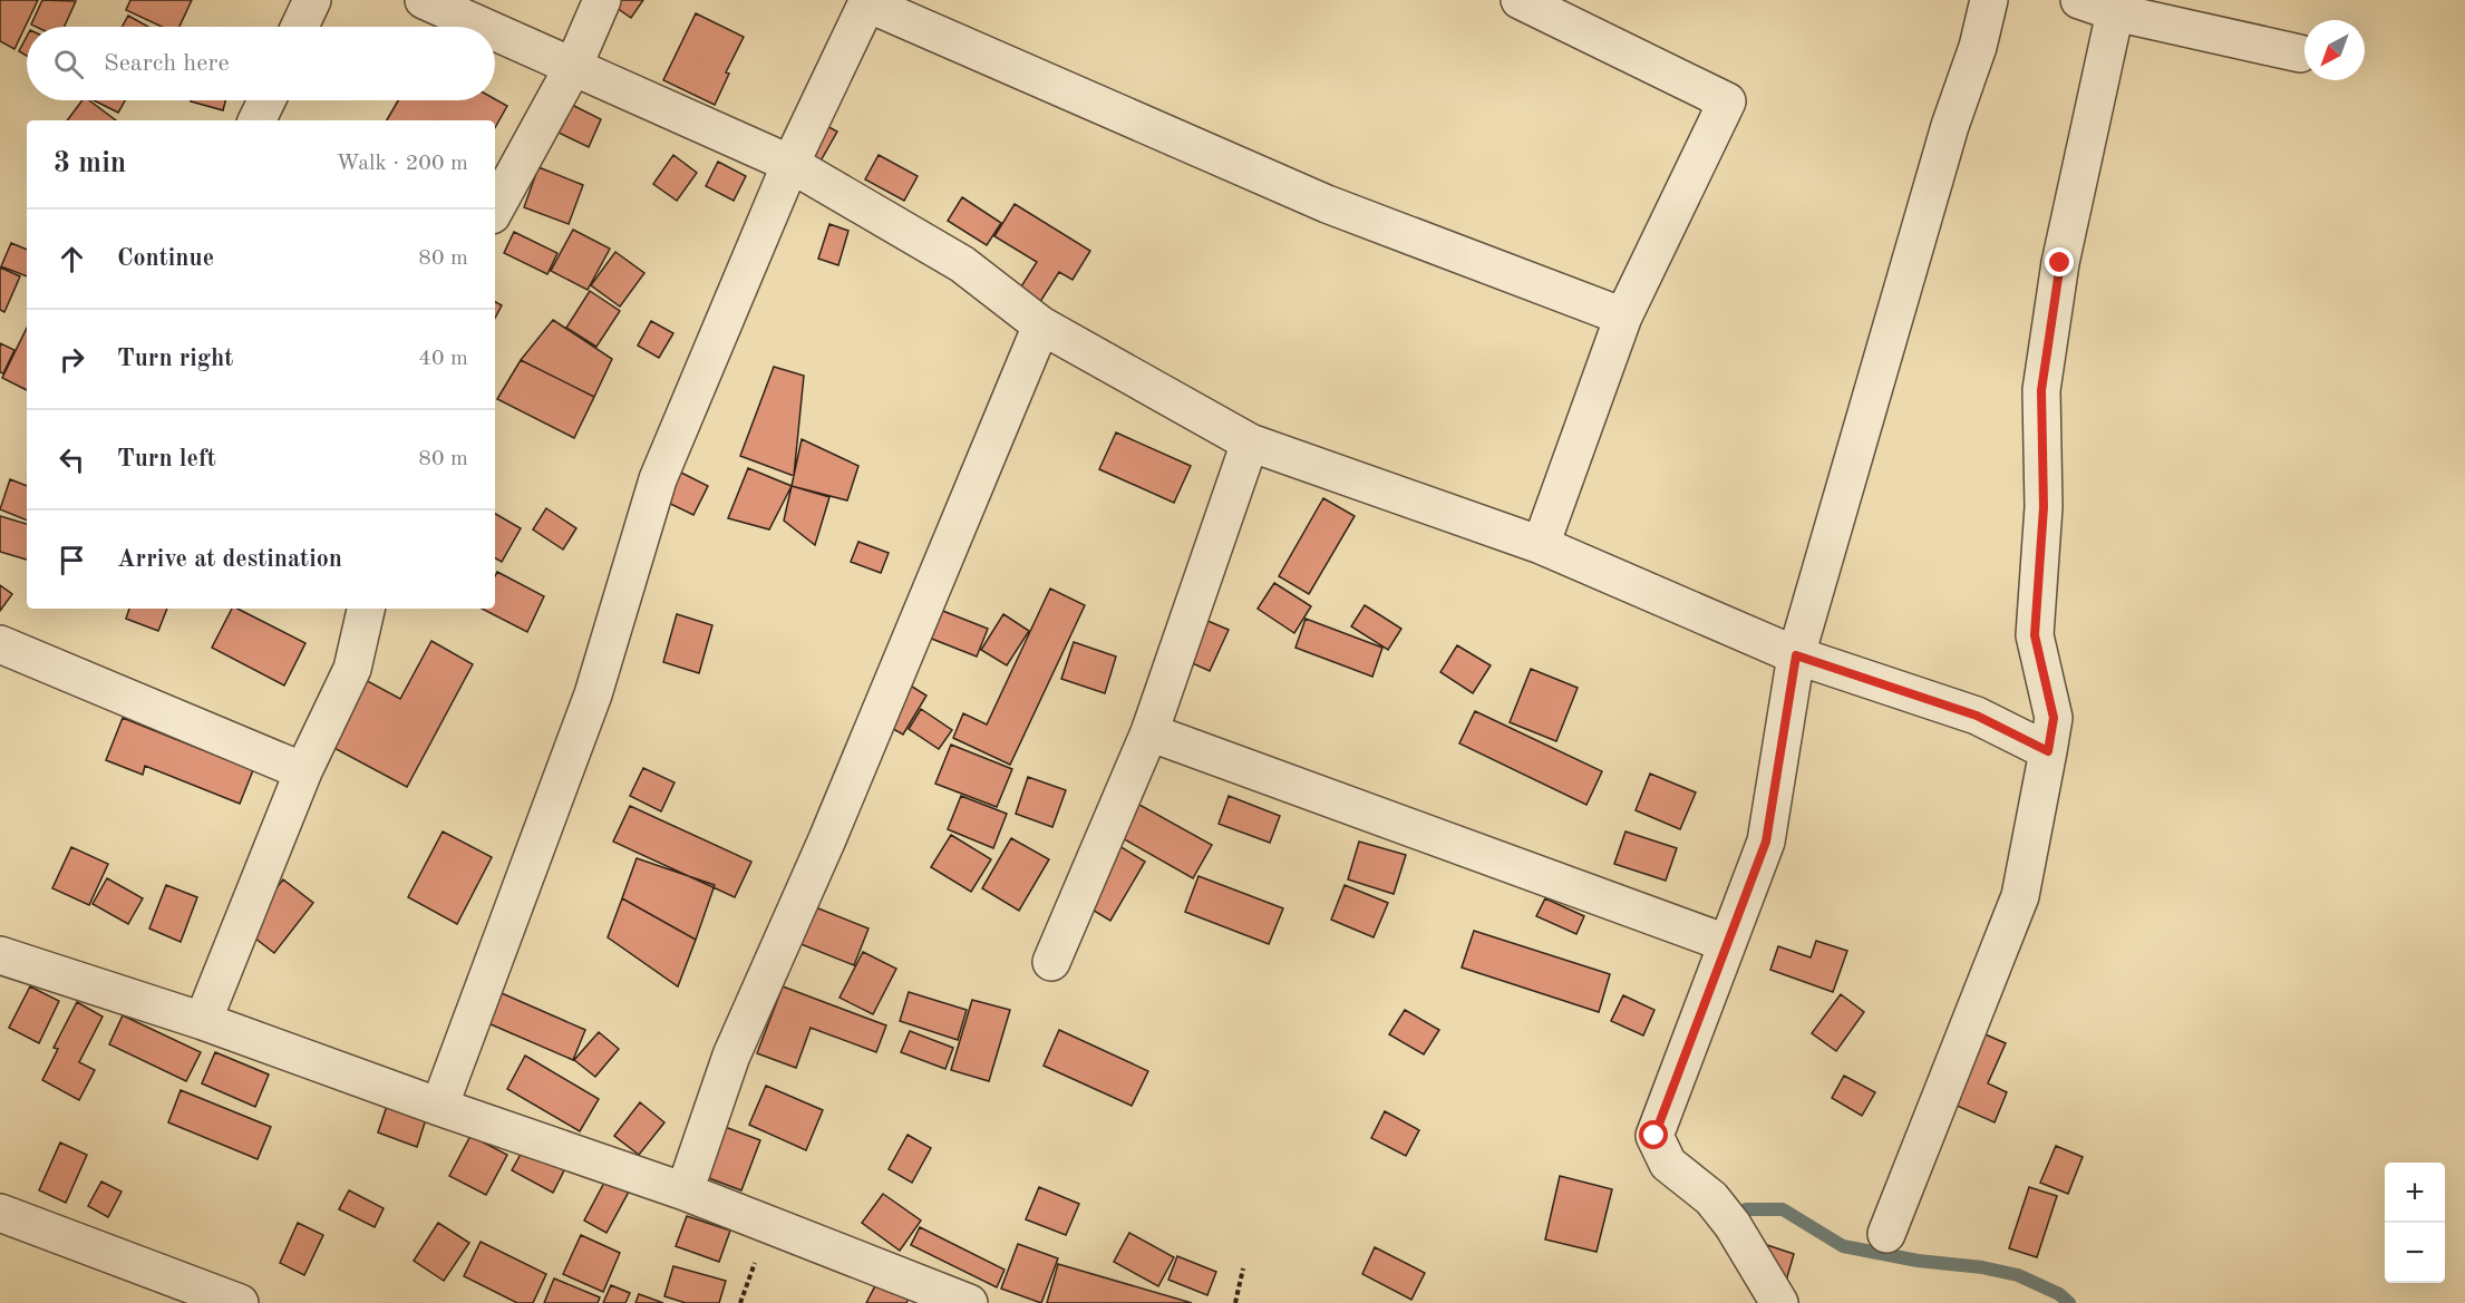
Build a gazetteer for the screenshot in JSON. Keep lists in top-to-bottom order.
{
  "north": "bottom left",
  "page": {
    "search": "Search here",
    "heading": ["3 min", "Walk · 200 m"],
    "list": [
      ["Continue", "80 m"],
      ["Turn right", "40 m"],
      ["Turn left", "80 m"],
      "Arrive at destination"
    ],
    "map_buttons": ["+", "−"]
  }
}
